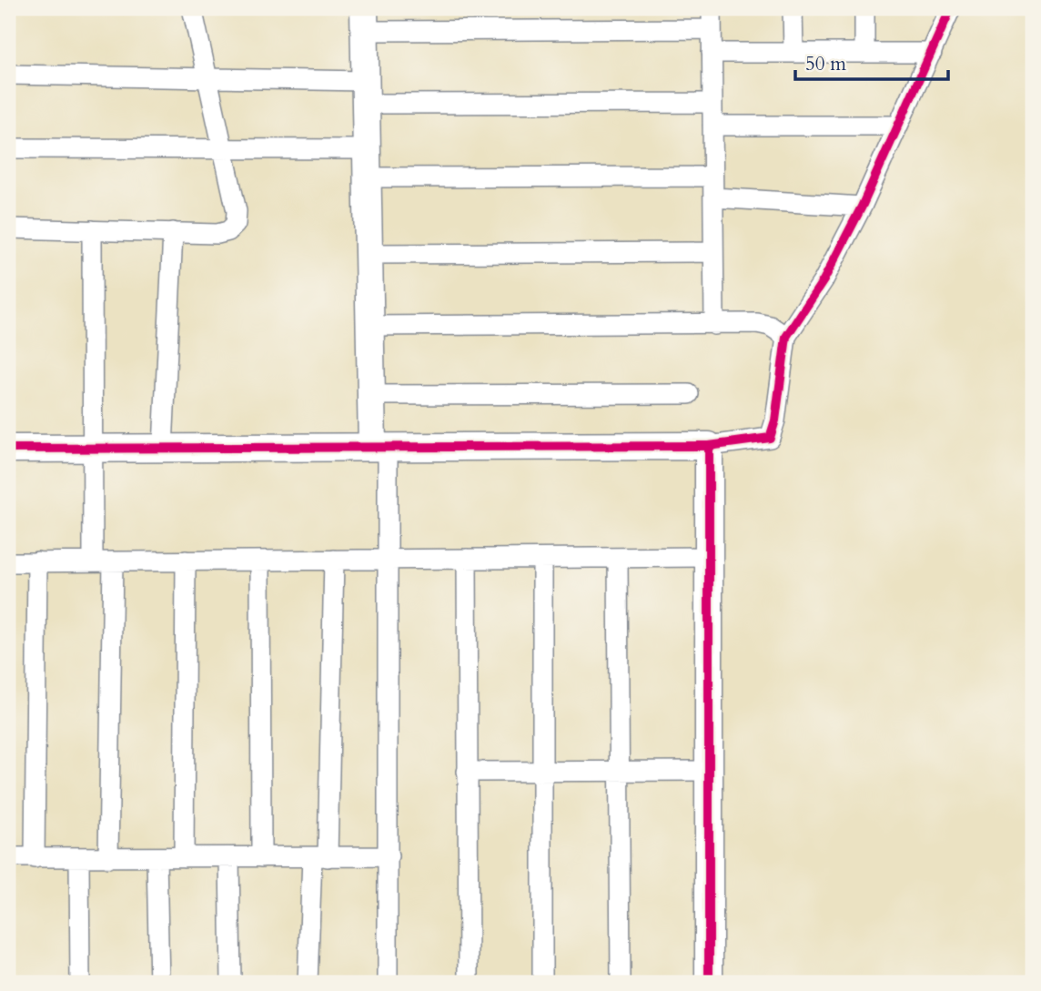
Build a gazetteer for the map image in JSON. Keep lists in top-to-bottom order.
{
  "scale_bar": "50 m"
}
